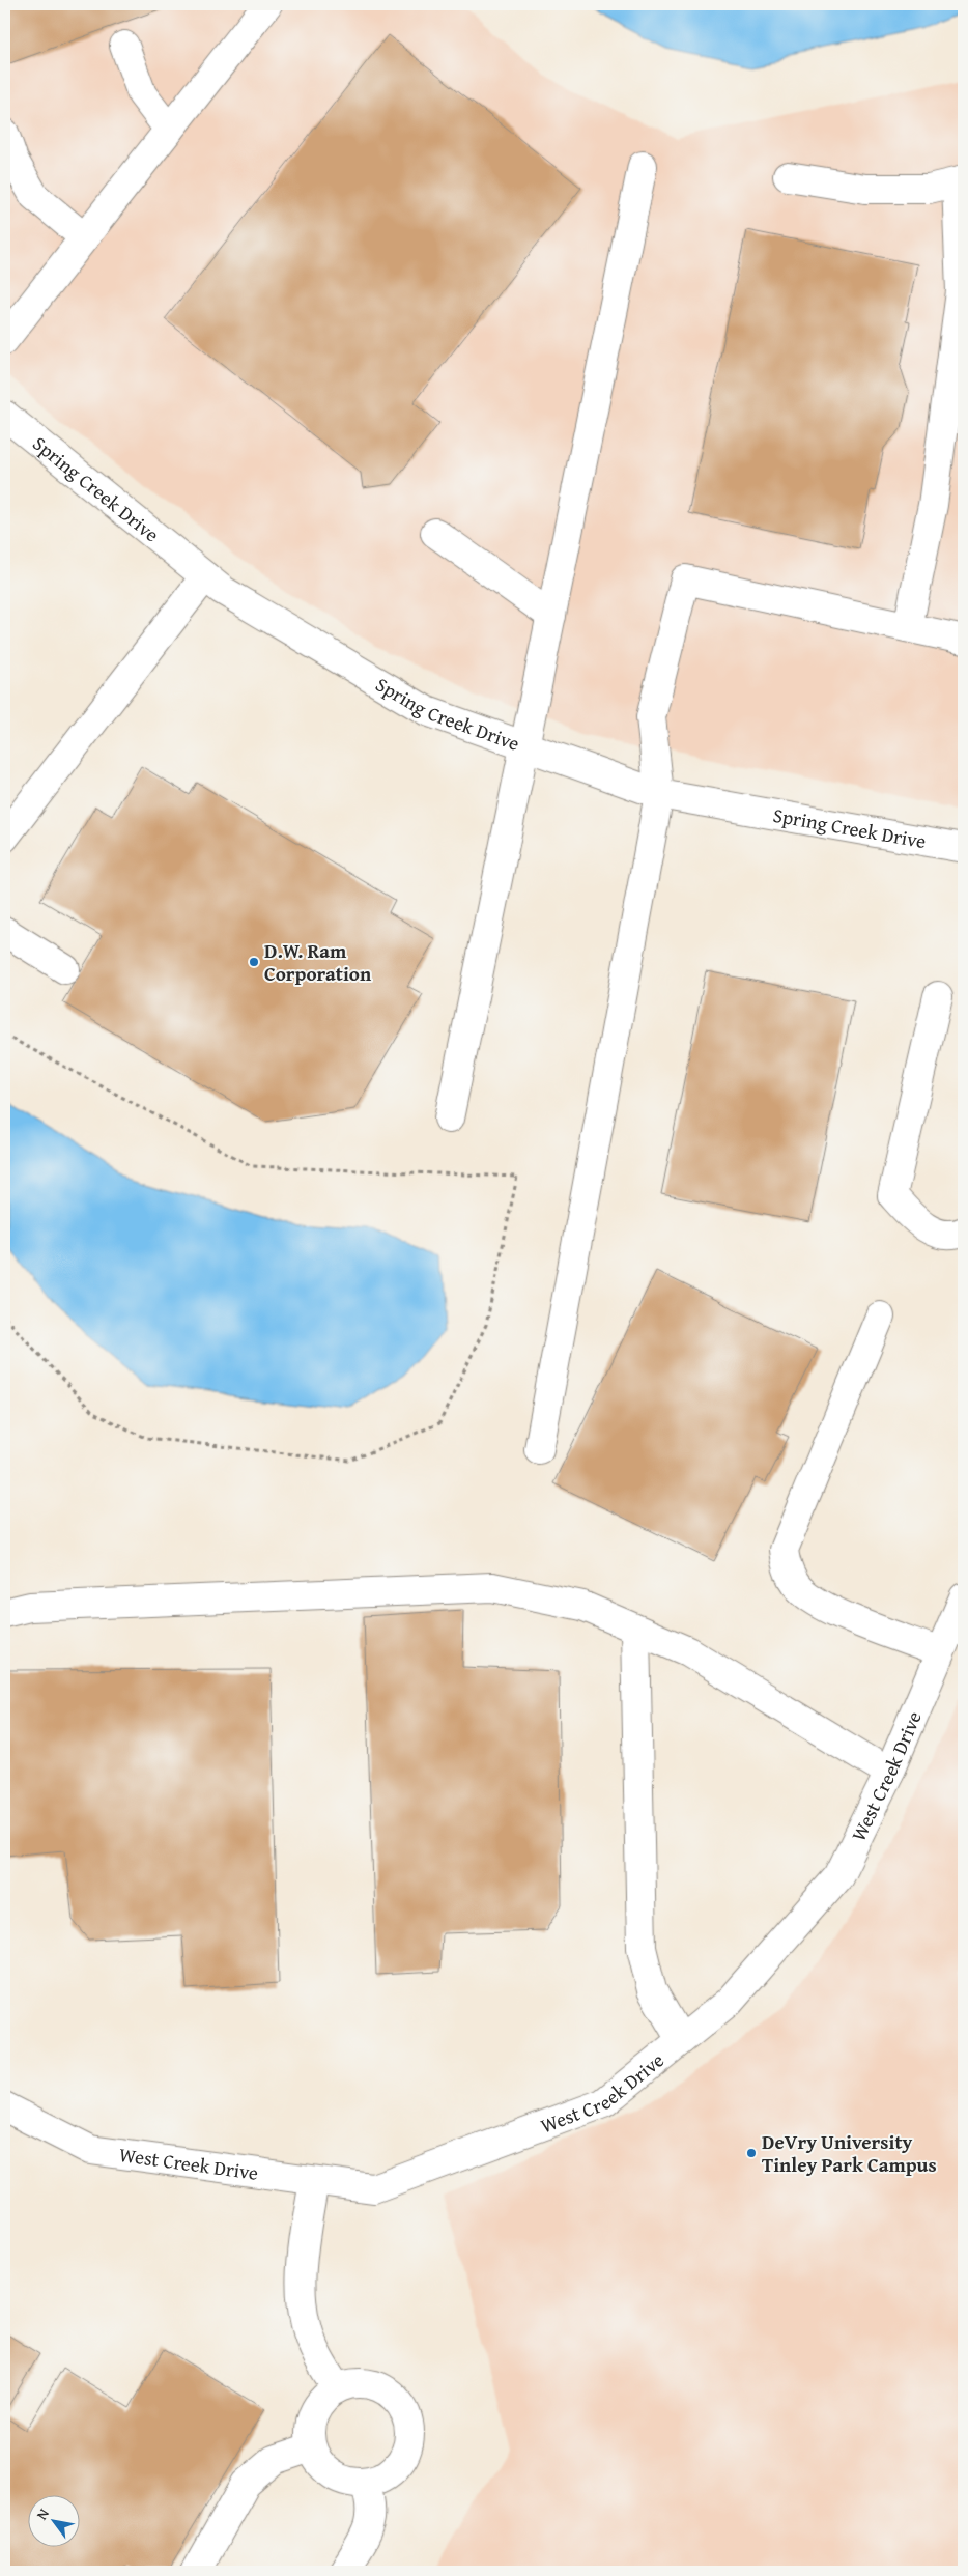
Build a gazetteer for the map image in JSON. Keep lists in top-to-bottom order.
{
  "streets": {
    "street": ["Spring Creek Drive", "West Creek Drive"]
  },
  "places": ["D.W. Ram Corporation", "DeVry University Tinley Park Campus"],
  "north": "top left"
}
